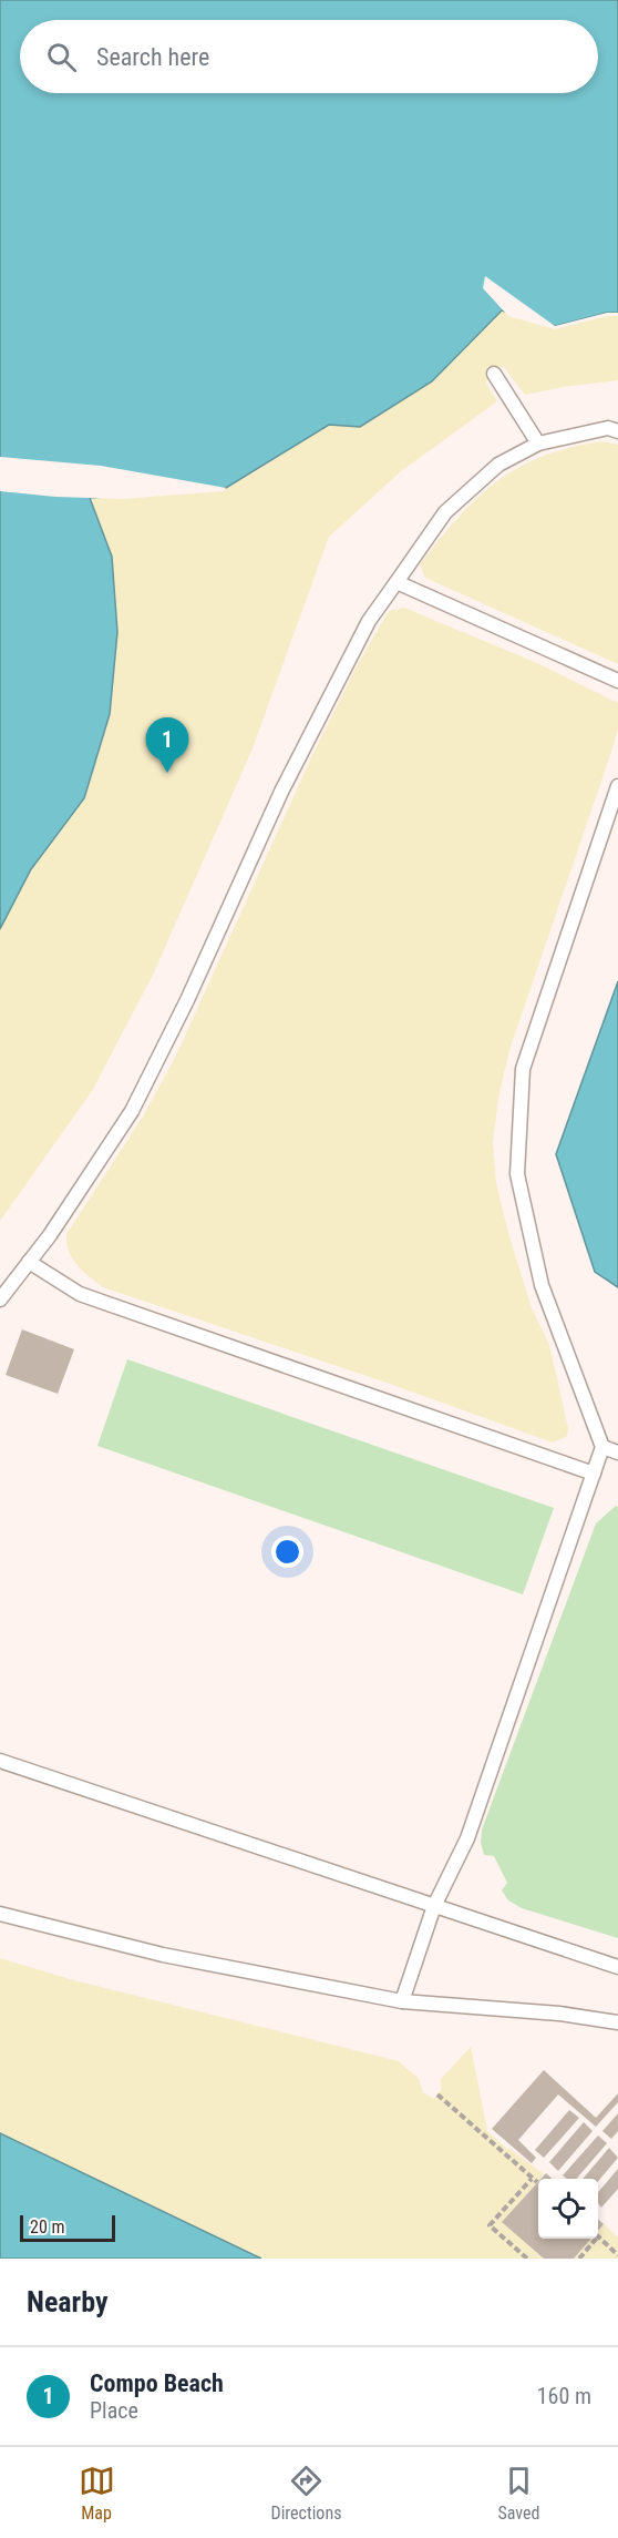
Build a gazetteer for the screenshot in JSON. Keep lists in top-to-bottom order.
{
  "scale_bar": "20 m",
  "page": {
    "search": "Search here",
    "pins": "1",
    "scale": "20 m",
    "heading": "Nearby",
    "list": [
      {
        "mark": "1",
        "name": "Compo Beach",
        "note": "Place",
        "value": "160 m"
      }
    ],
    "nav": ["Map", "Directions", "Saved"]
  }
}
